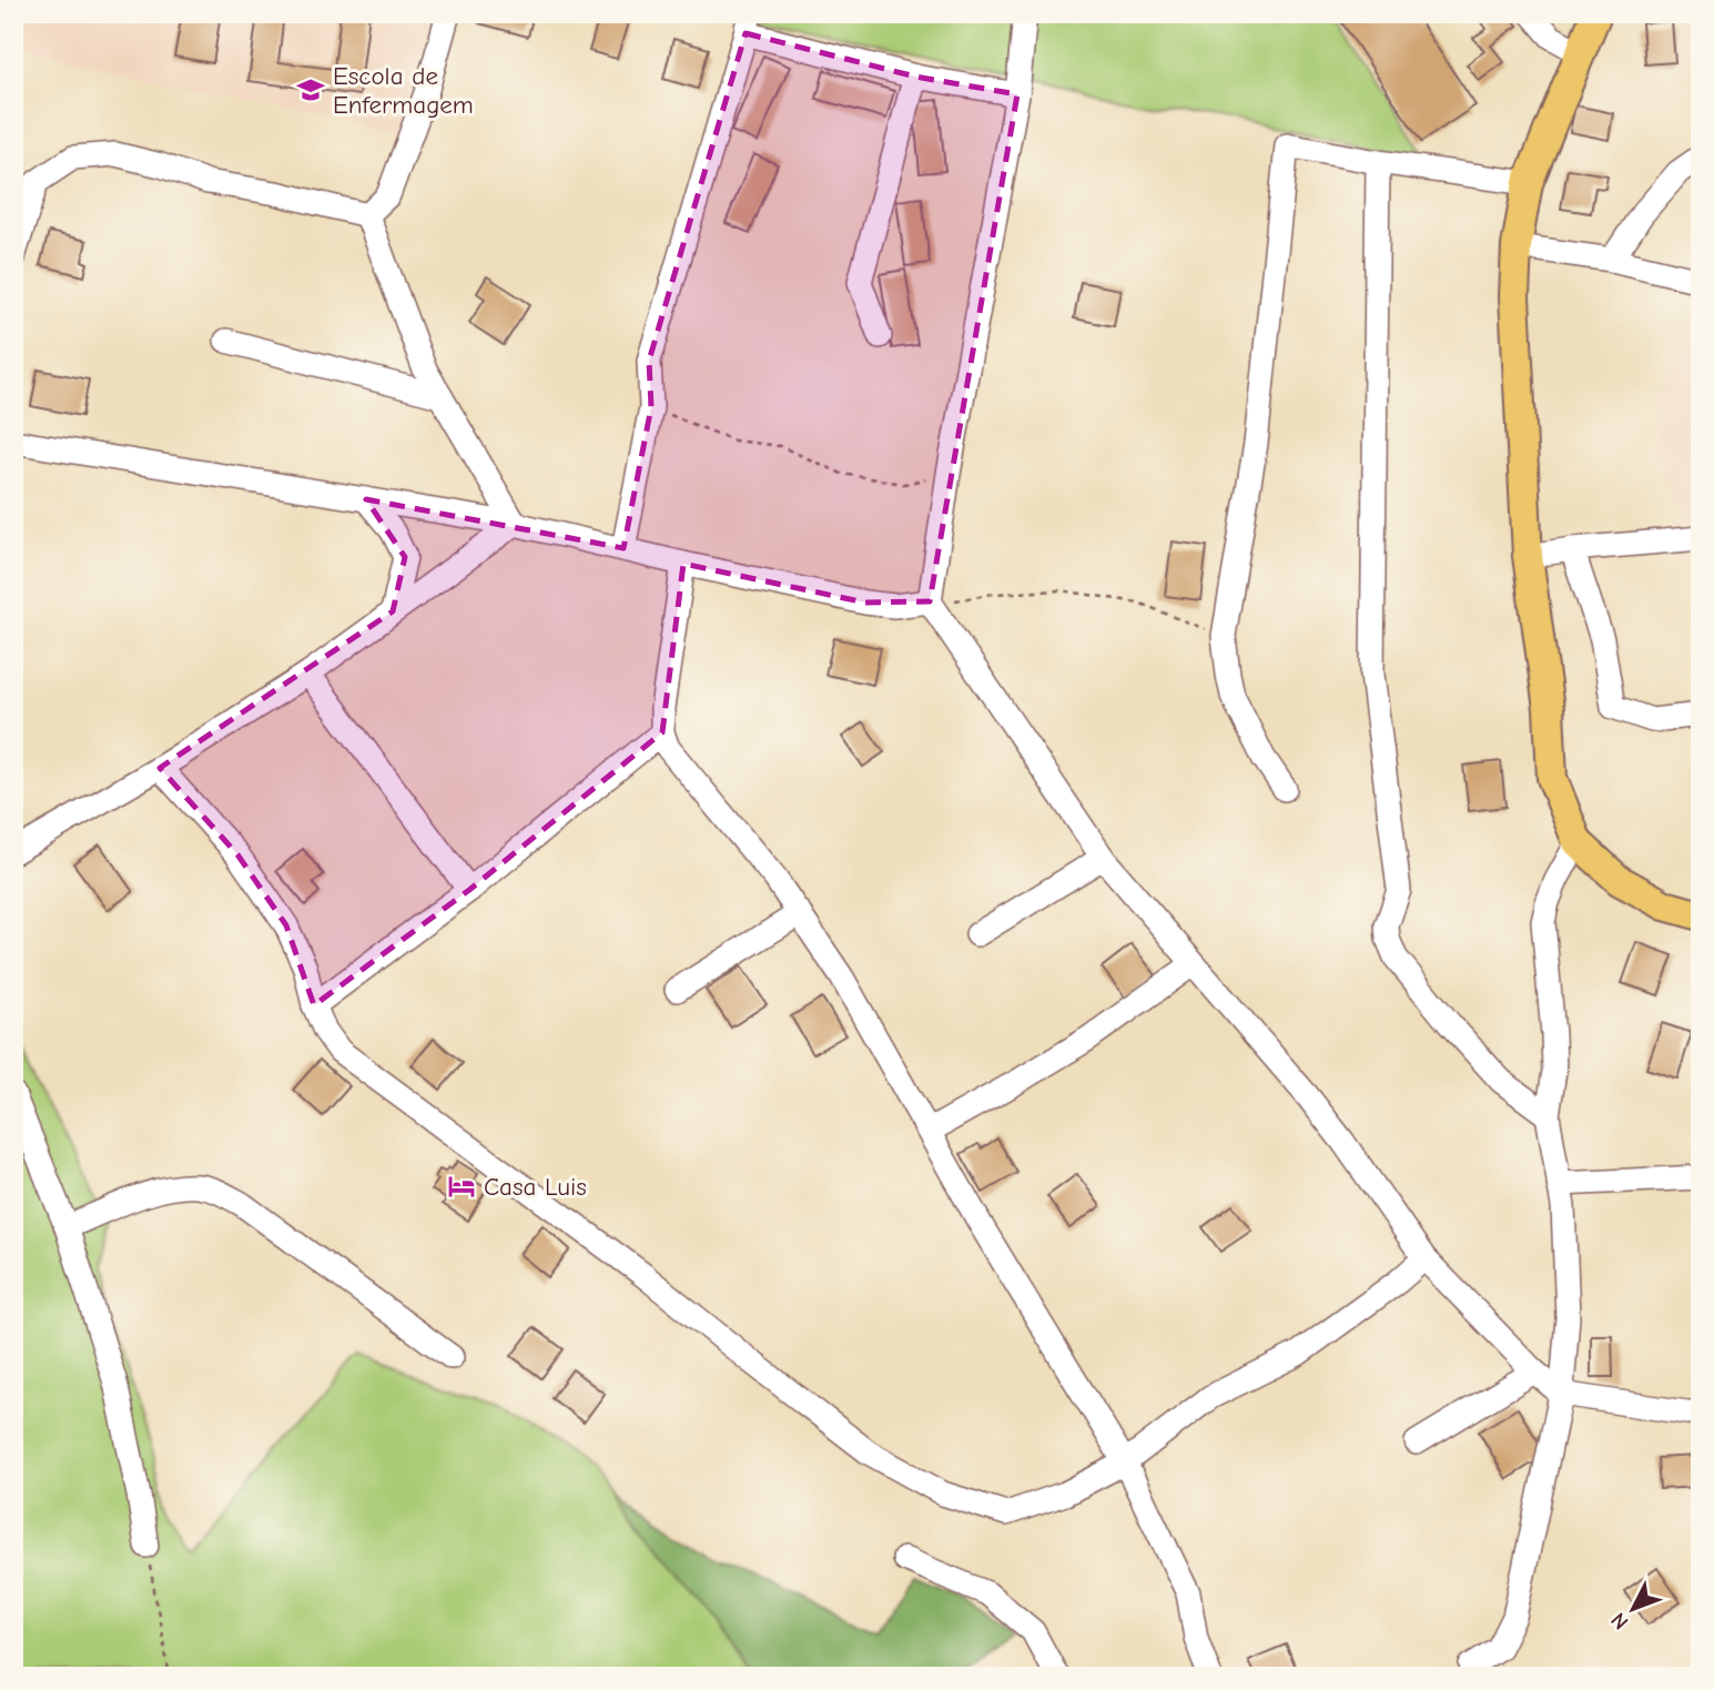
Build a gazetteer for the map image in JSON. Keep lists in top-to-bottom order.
{
  "places": {
    "school or university": ["Escola de Enfermagem"],
    "hotel": ["Casa Luis"]
  },
  "north": "bottom left"
}
